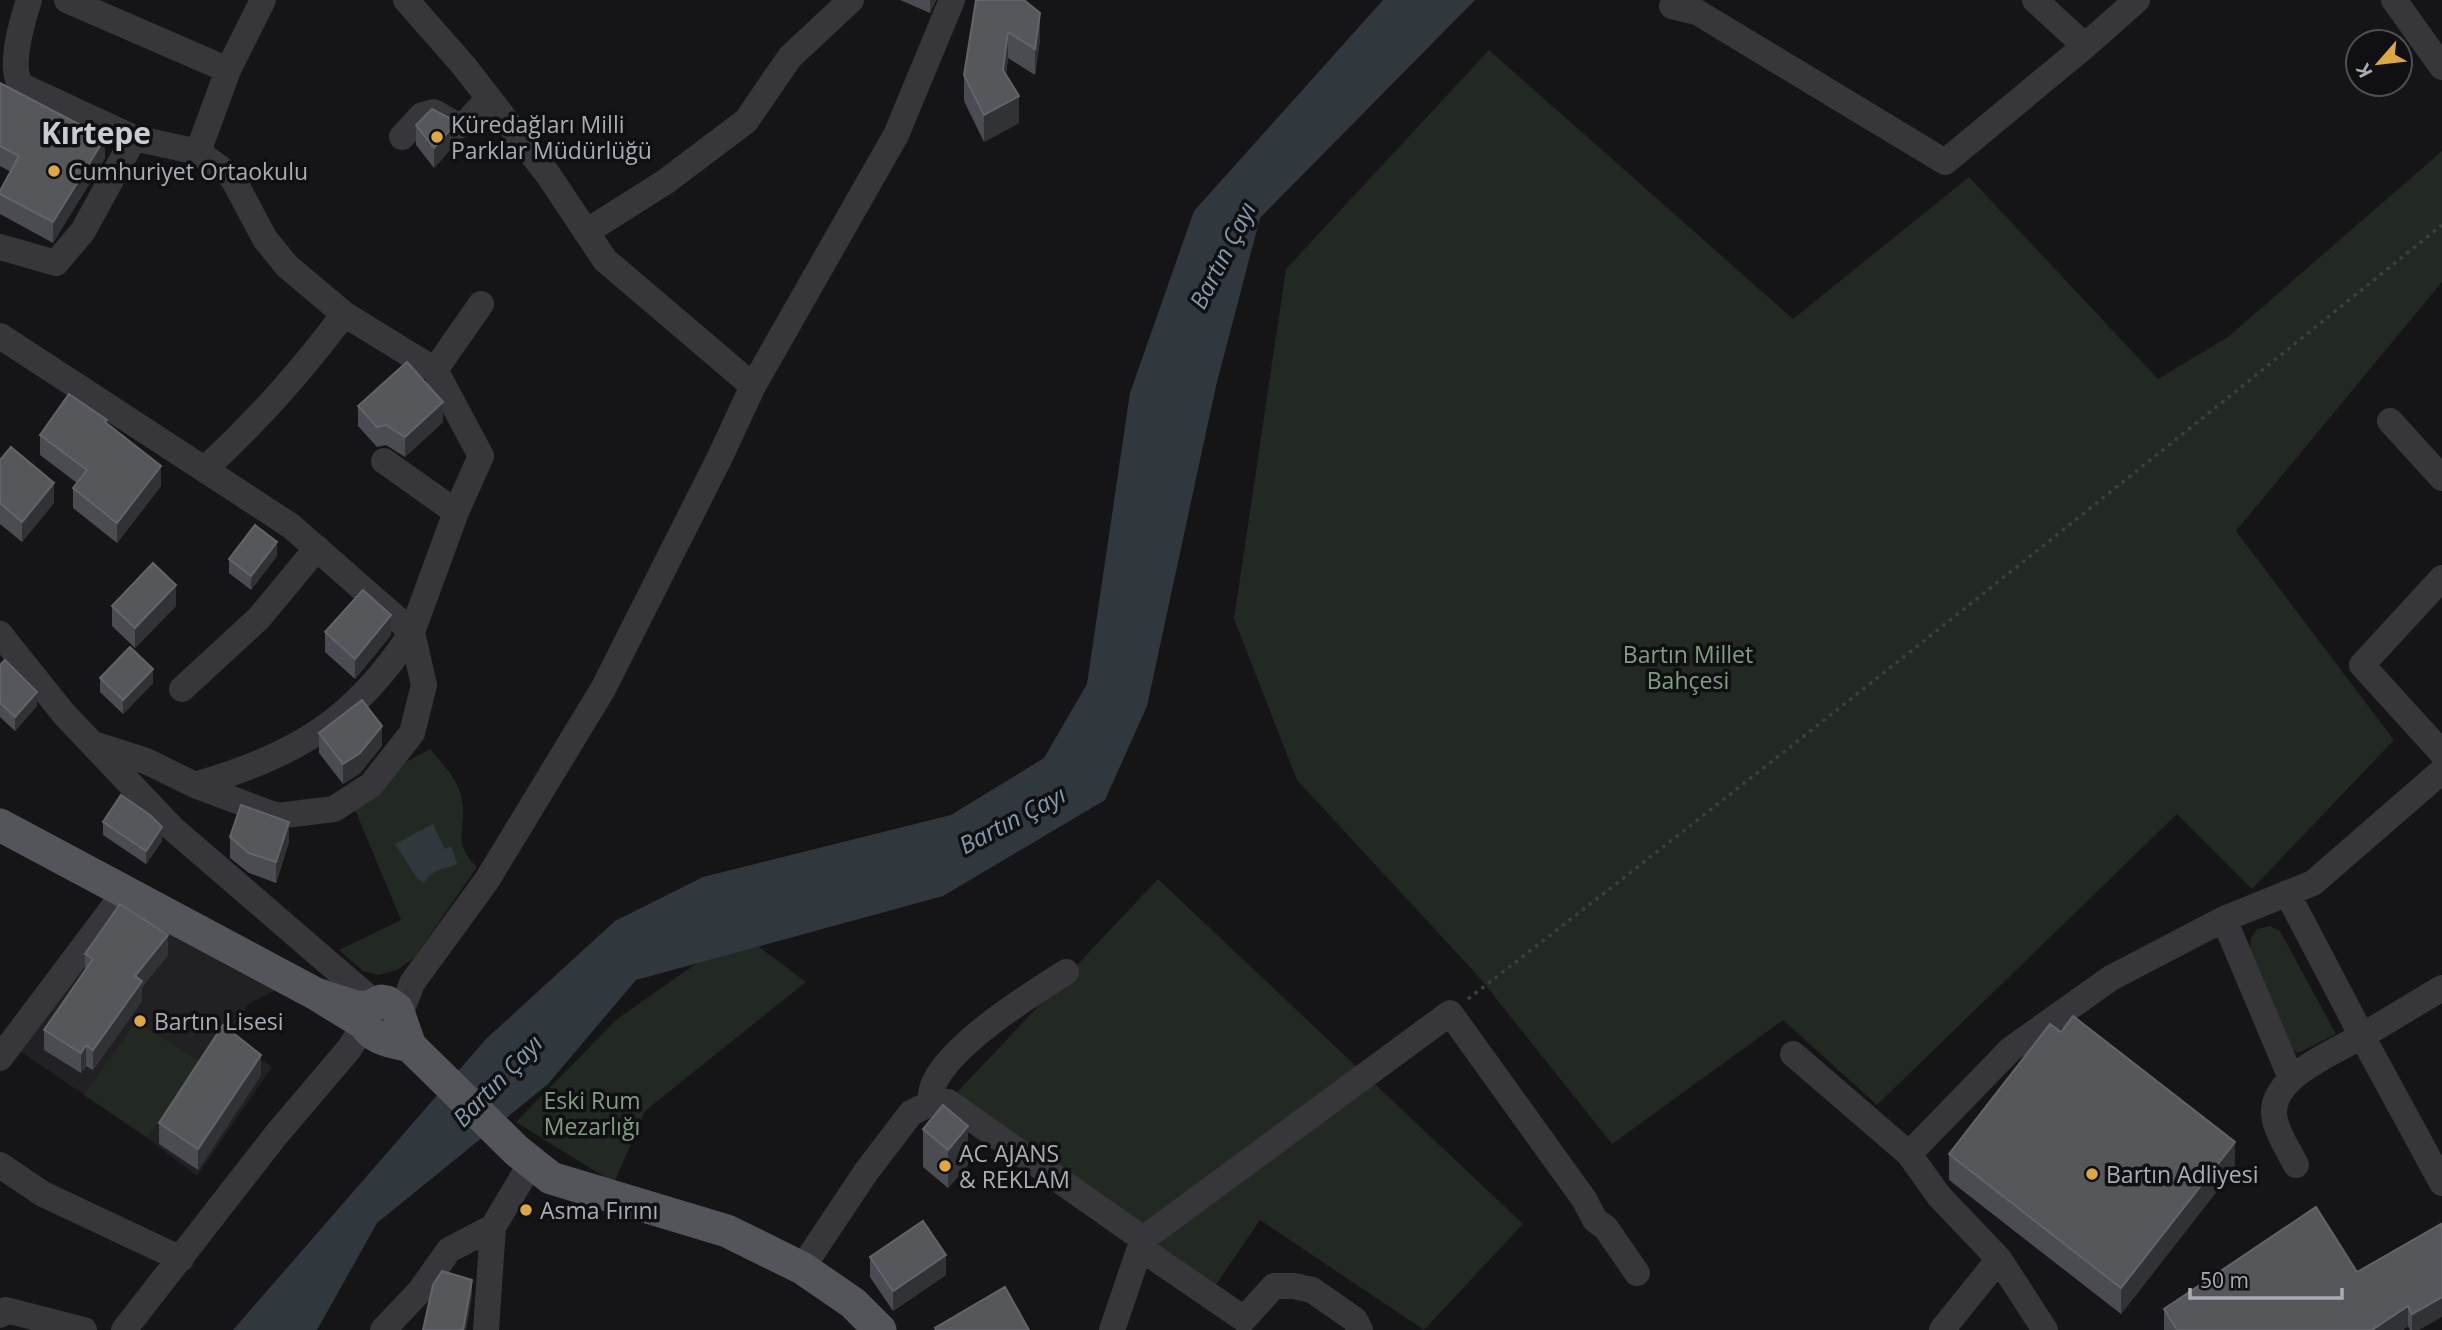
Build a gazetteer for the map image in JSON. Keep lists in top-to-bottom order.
{
  "districts": ["Kırtepe"],
  "water": ["Bartın Çayı"],
  "parks": ["Bartın Millet Bahçesi", "Eski Rum Mezarlığı"],
  "places": [
    "Küredağları Milli Parklar Müdürlüğü",
    "Cumhuriyet Ortaokulu",
    "Bartın Lisesi",
    "AC AJANS & REKLAM",
    "Bartın Adliyesi",
    "Asma Fırını"
  ],
  "scale_bar": "50 m",
  "north": "bottom left"
}
